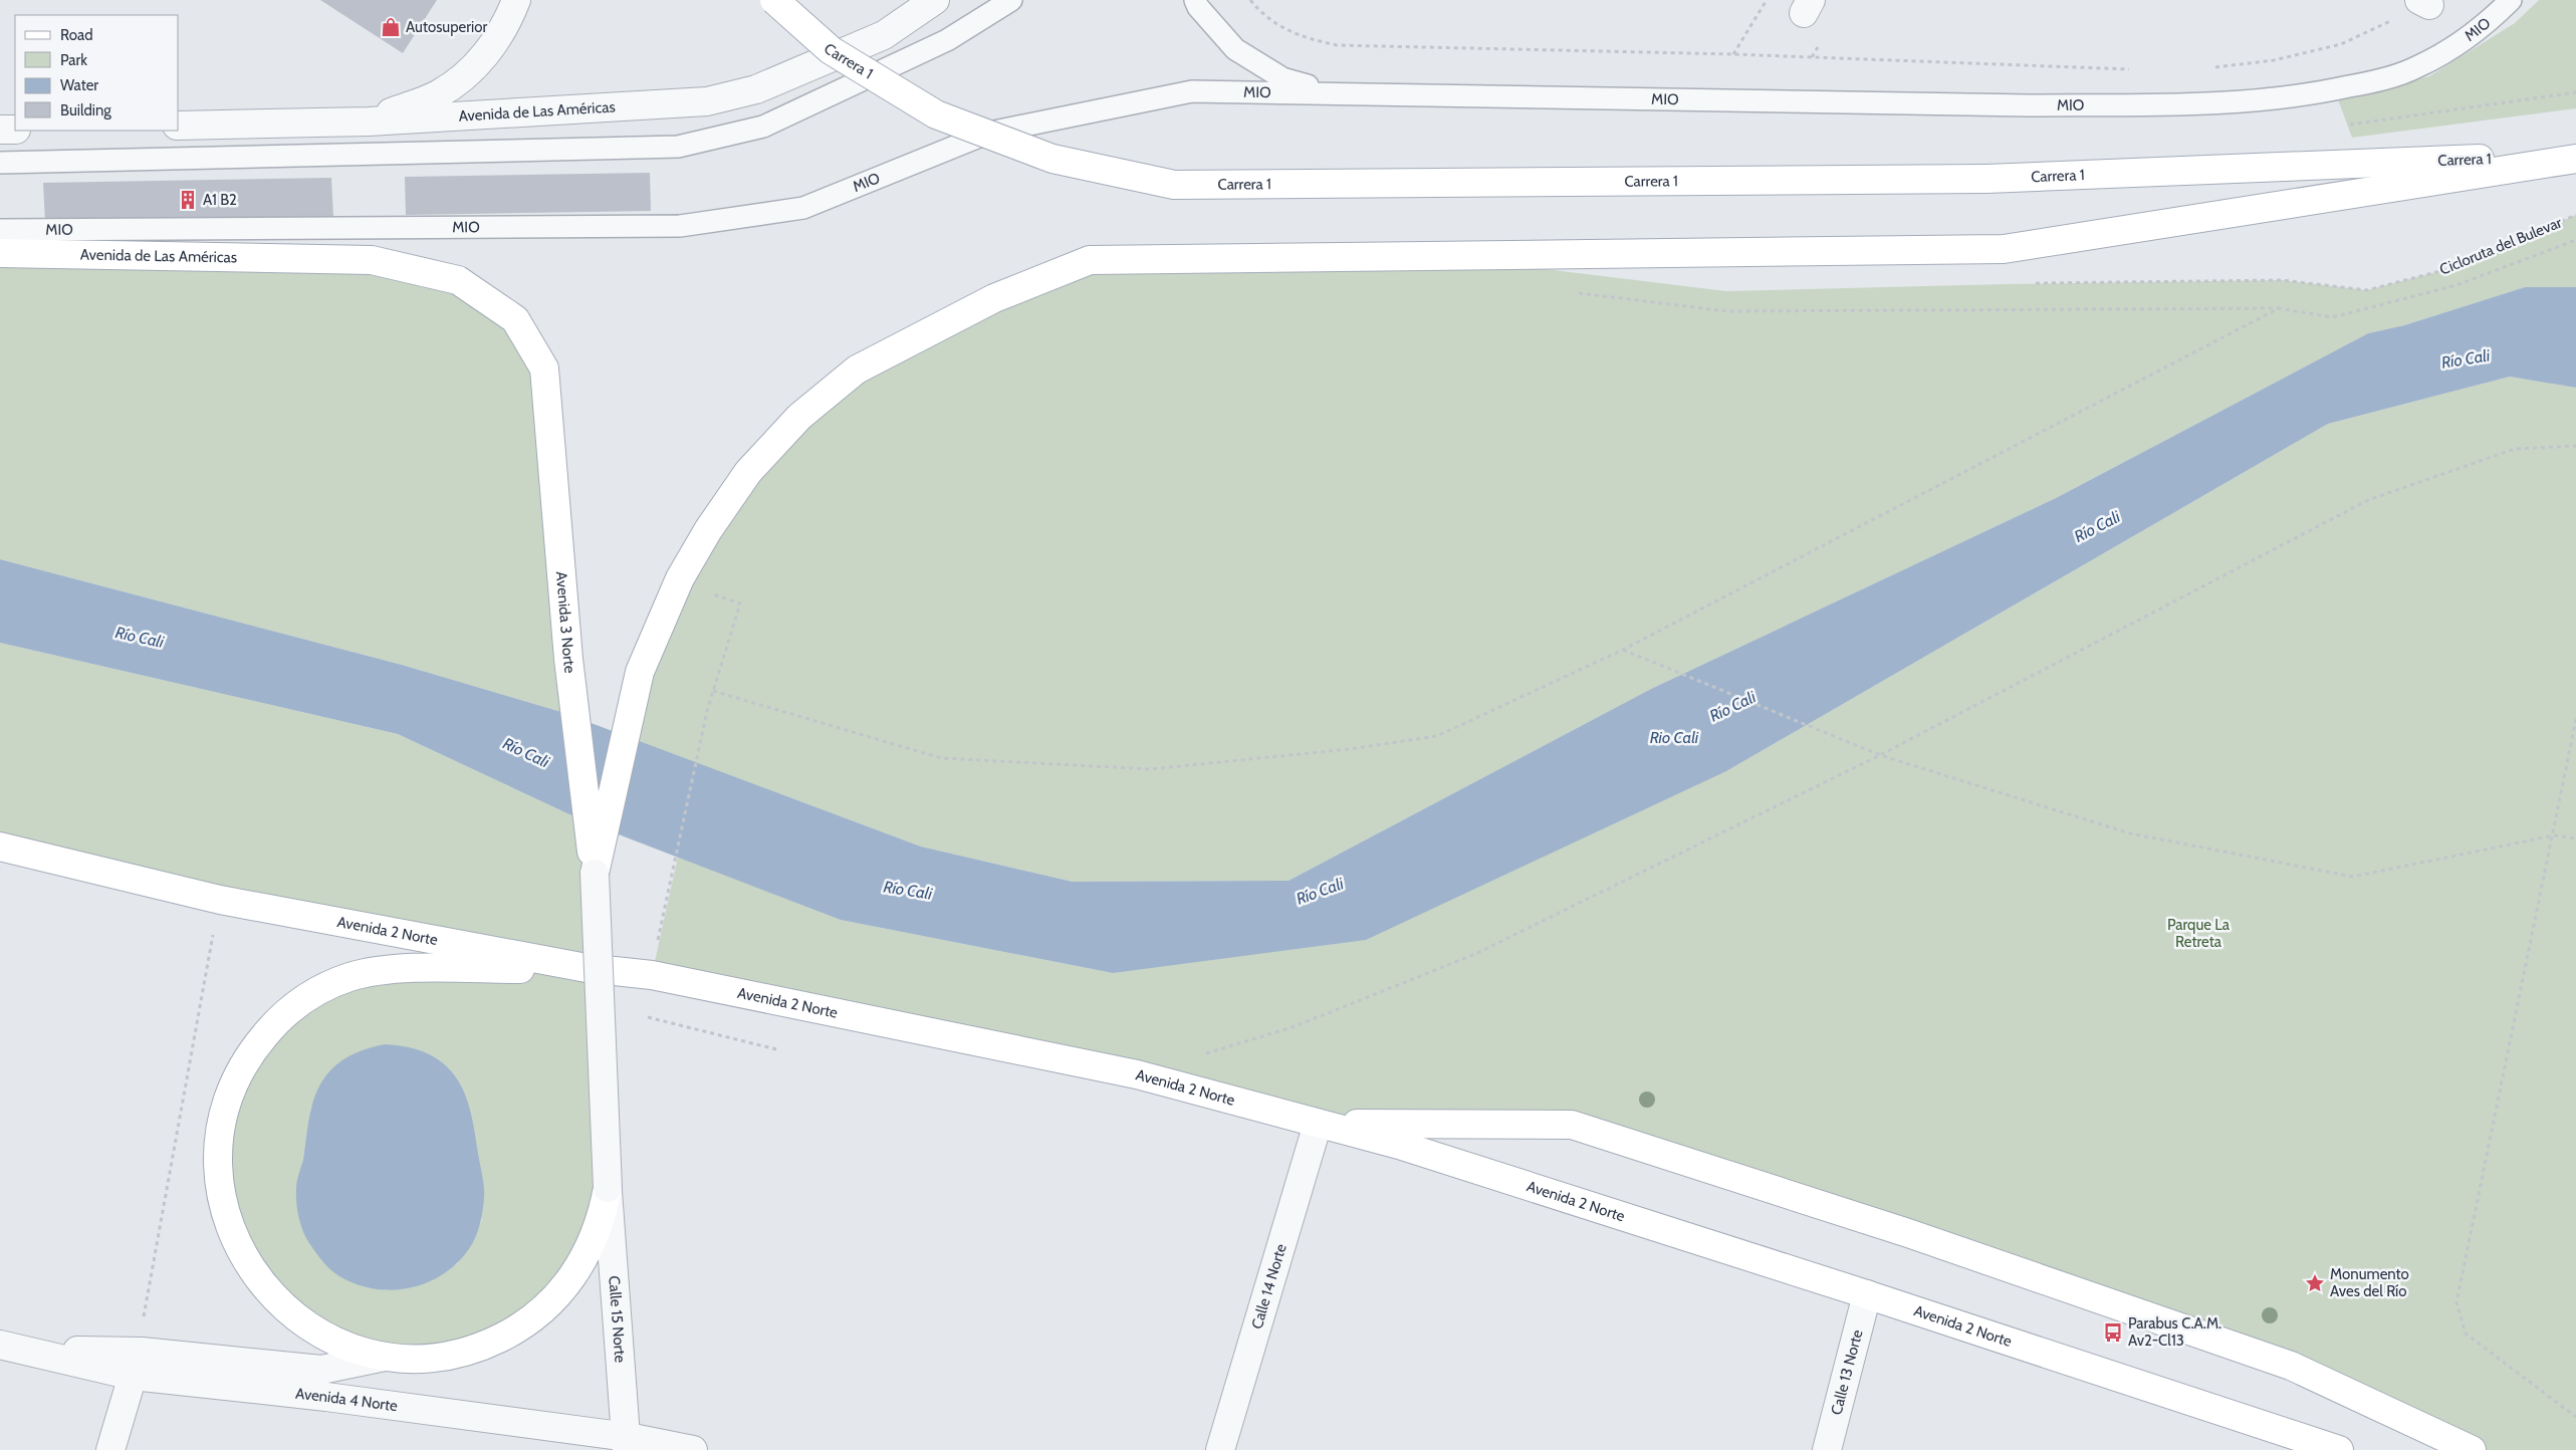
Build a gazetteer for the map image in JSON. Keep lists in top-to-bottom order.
{
  "streets": {
    "main road": [
      "Carrera 1",
      "Avenida de Las Américas",
      "Avenida 3 Norte",
      "Avenida 2 Norte"
    ],
    "street": [
      "Calle 14 Norte",
      "Calle 15 Norte",
      "Calle 13 Norte",
      "Avenida 4 Norte"
    ],
    "lane": ["MIO"],
    "path": ["Cicloruta del Bulevar"]
  },
  "crossings": [
    ["Avenida de Las Américas", "Avenida 3 Norte"],
    ["Avenida 3 Norte", "Calle 15 Norte"],
    ["Avenida 2 Norte", "Calle 14 Norte"],
    ["Avenida 2 Norte", "Calle 13 Norte"],
    ["Calle 15 Norte", "Avenida 4 Norte"]
  ],
  "water": ["Río Cali", "Rio Cali"],
  "parks": ["Parque La Retreta"],
  "places": {
    "shop": ["Autosuperior"],
    "building": ["A1 B2"],
    "place": ["Monumento Aves del Río"],
    "bus stop": ["Parabus C.A.M. Av2-Cl13"]
  },
  "legend": [
    "Road",
    "Park",
    "Water",
    "Building"
  ]
}
